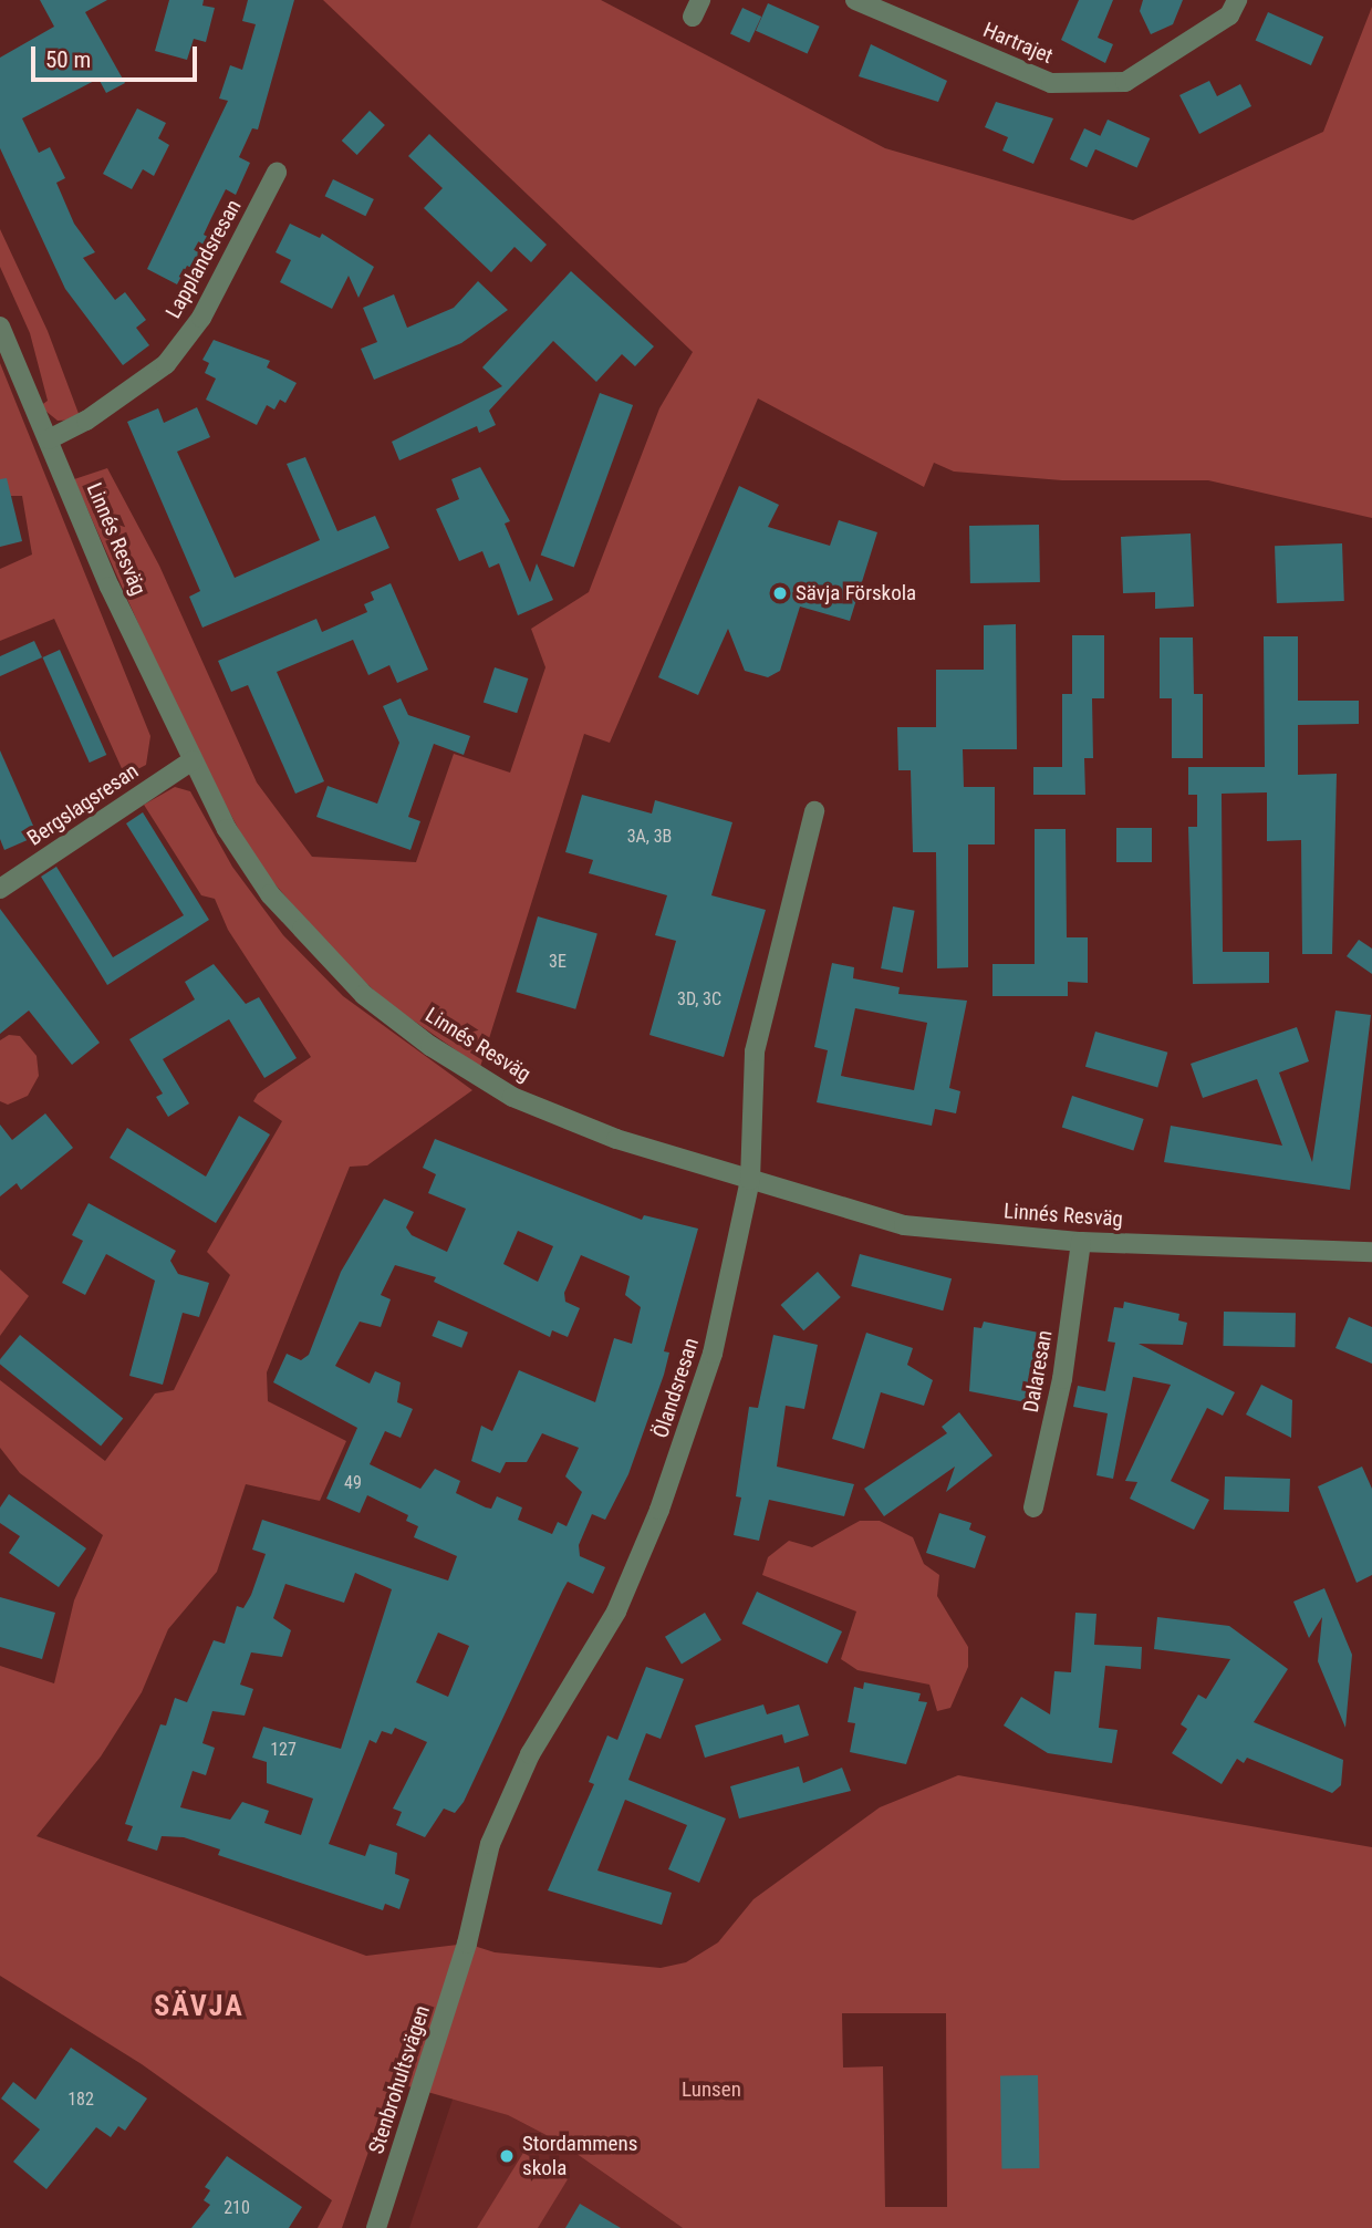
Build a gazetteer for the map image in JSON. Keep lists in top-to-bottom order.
{
  "streets": {
    "street": [
      "Hartrajet",
      "Lapplandsresan",
      "Linnés Resväg",
      "Bergslagsresan",
      "Dalaresan",
      "Ölandsresan",
      "Stenbrohultsvägen"
    ]
  },
  "crossings": [
    ["Lapplandsresan", "Linnés Resväg"],
    ["Linnés Resväg", "Bergslagsresan"],
    ["Linnés Resväg", "Dalaresan"],
    ["Linnés Resväg", "Ölandsresan"],
    ["Ölandsresan", "Stenbrohultsvägen"]
  ],
  "districts": ["SÄVJA"],
  "parks": ["Lunsen"],
  "places": ["Sävja Förskola", "Stordammens skola"],
  "house_numbers": [
    "3A, 3B",
    "3E",
    "3D, 3C",
    "49",
    "127",
    "182",
    "210"
  ],
  "scale_bar": "50 m"
}
